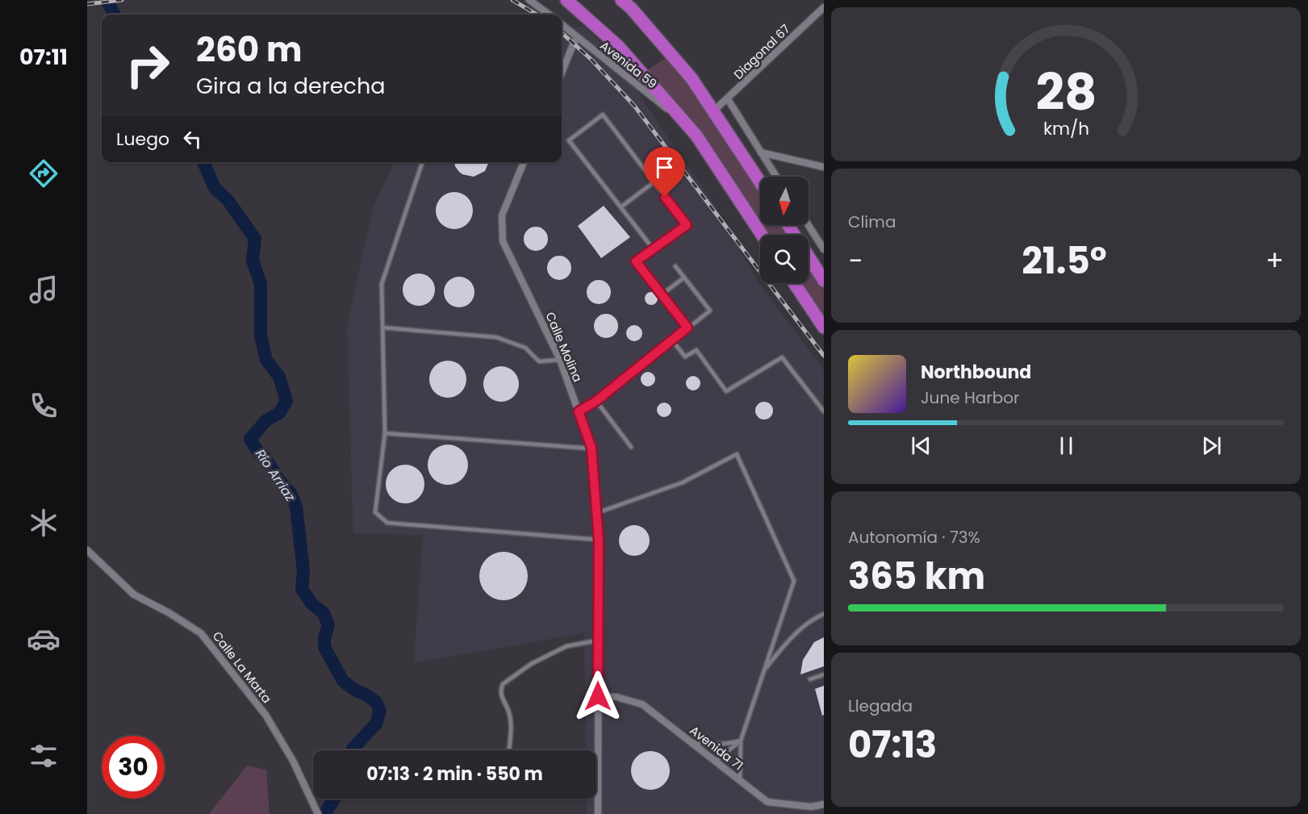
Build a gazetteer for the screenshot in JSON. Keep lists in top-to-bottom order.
{
  "streets": {
    "street": [
      "Diagonal 67",
      "Avenida 59",
      "Calle Molina",
      "Calle La Marta",
      "Avenida 71"
    ]
  },
  "crossings": [
    ["Calle Molina", "Avenida 71"]
  ],
  "water": ["Río Arriaz"],
  "north": "bottom",
  "page": {
    "tabs": "07:11",
    "turn": ["260 m", "Gira a la derecha"],
    "then": "Luego",
    "tile": [
      "Clima",
      ["Autonomía · 73%", "365 km"],
      ["Llegada", "07:13"]
    ],
    "heat": ["−", "21.5°", "+"],
    "song": ["Northbound", "June Harbor"],
    "limit": "30",
    "trip": "07:13 · 2 min · 550 m",
    "gauge": ["28", "km/h"]
  }
}
